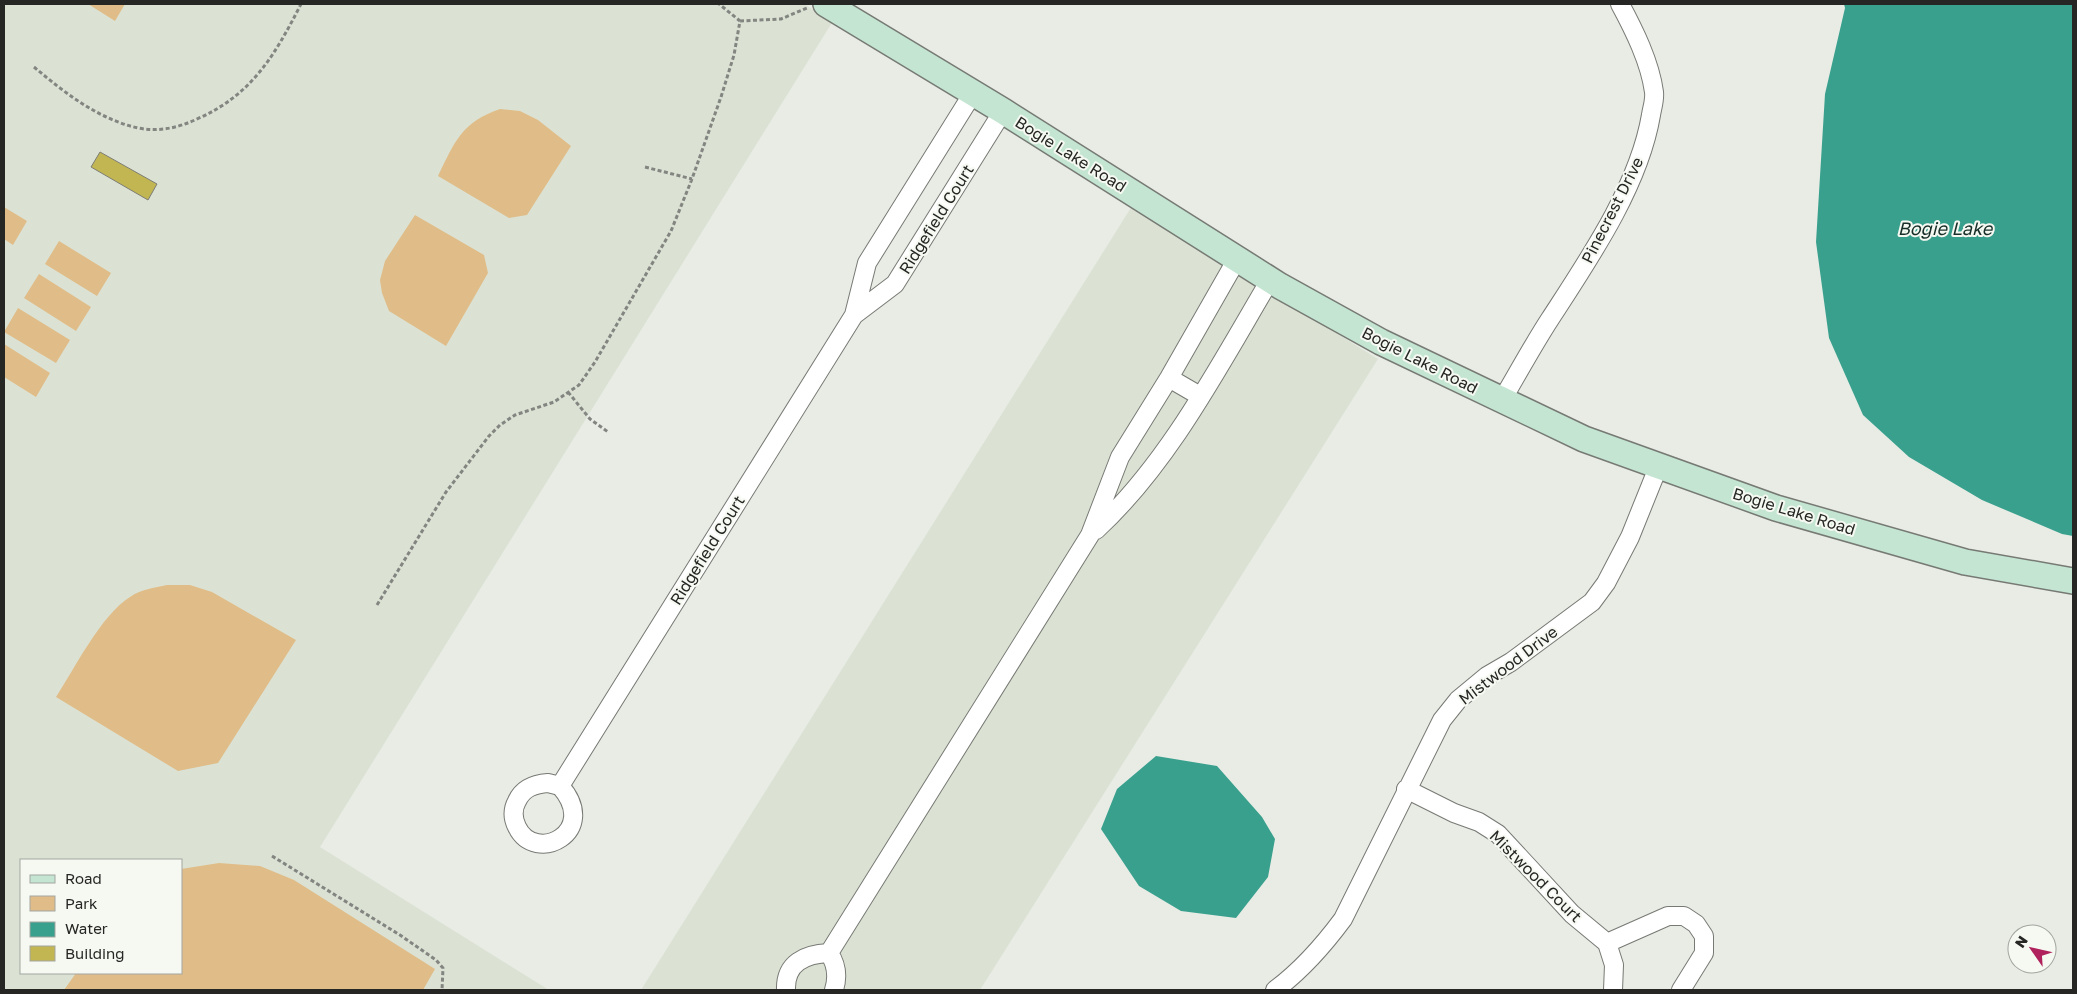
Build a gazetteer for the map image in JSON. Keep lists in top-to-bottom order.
{
  "streets": {
    "main road": ["Bogie Lake Road"],
    "street": [
      "Pinecrest Drive",
      "Ridgefield Court",
      "Mistwood Drive",
      "Mistwood Court"
    ]
  },
  "crossings": [
    ["Bogie Lake Road", "Pinecrest Drive"],
    ["Bogie Lake Road", "Ridgefield Court"],
    ["Bogie Lake Road", "Mistwood Drive"],
    ["Mistwood Drive", "Mistwood Court"]
  ],
  "water": ["Bogie Lake"],
  "legend": [
    "Road",
    "Park",
    "Water",
    "Building"
  ],
  "north": "top left"
}
